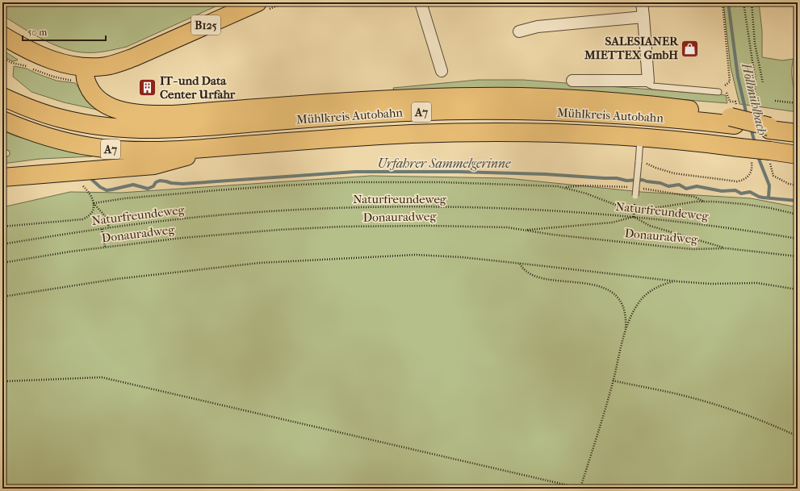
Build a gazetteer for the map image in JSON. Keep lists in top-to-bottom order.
{
  "streets": {
    "main road": ["B125", "A7", "Mühlkreis Autobahn"],
    "path": ["Naturfreundeweg", "Donauradweg"]
  },
  "water": ["Höllmühlbach", "Urfahrer Sammelgerinne"],
  "places": {
    "shop": ["SALESIANER MIETTEX GmbH"],
    "building": ["IT- und Data Center Urfahr"]
  },
  "scale_bar": "50 m"
}
